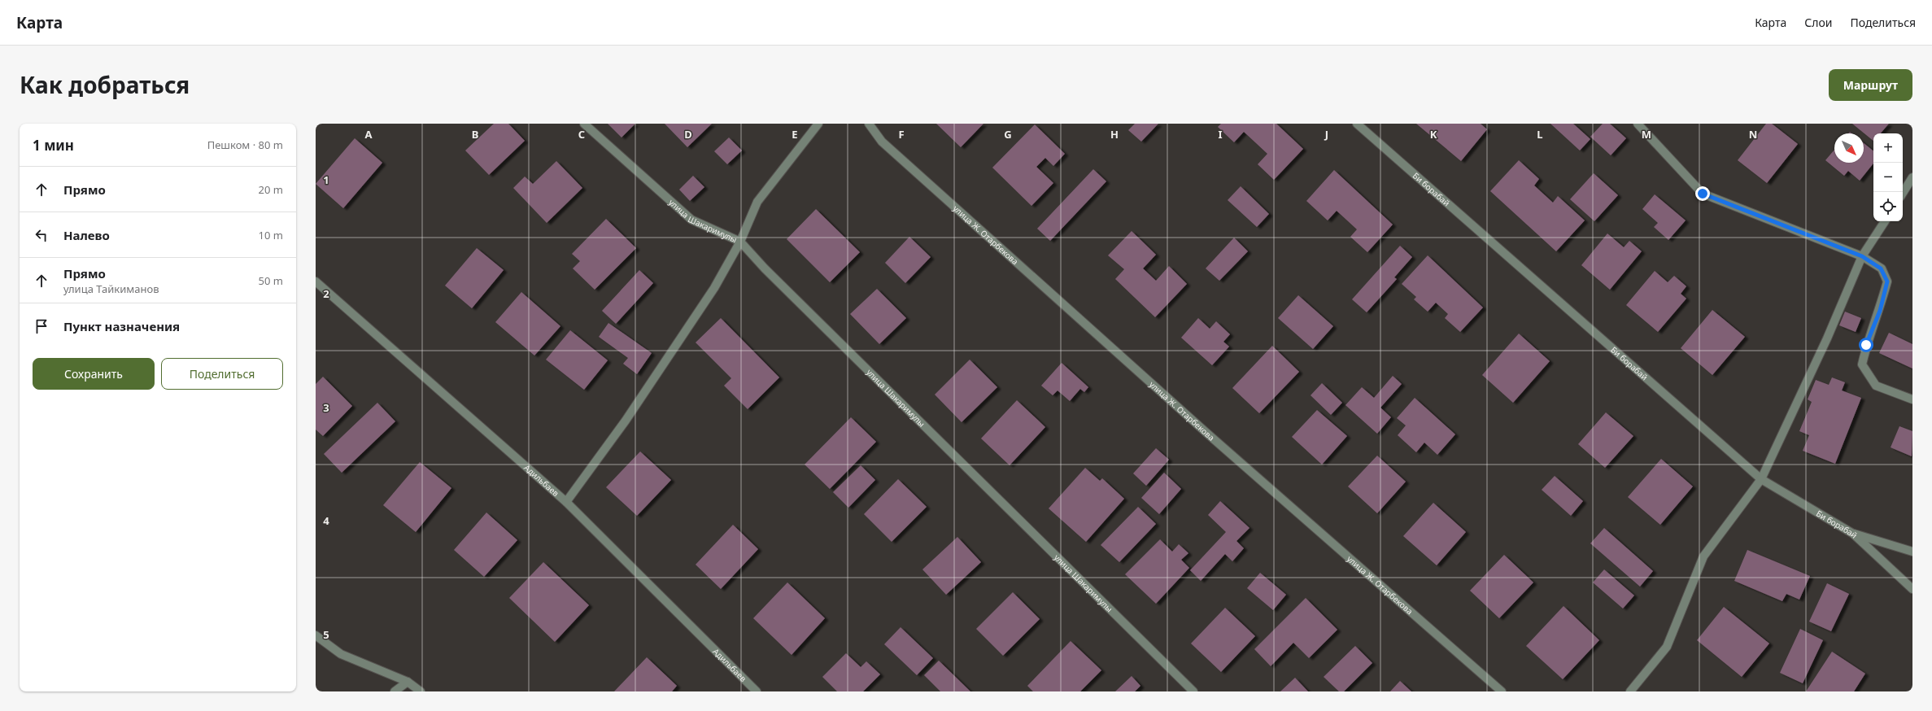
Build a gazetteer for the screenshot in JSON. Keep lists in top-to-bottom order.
{
  "streets": {
    "street": [
      "Би борабай",
      "улица Шакаримулы",
      "улица Ж. Отарбекова",
      "Адильбаев"
    ]
  },
  "north": "bottom right",
  "page": {
    "header": "Карта",
    "nav": ["Карта", "Слои", "Поделиться"],
    "title": "Как добраться",
    "buttons": [
      "Маршрут",
      ["Сохранить", "Поделиться"]
    ],
    "heading": ["1 мин", "Пешком · 80 m"],
    "map_buttons": ["+", "−"],
    "list": [
      ["Прямо", "20 m"],
      ["Налево", "10 m"],
      ["Прямо", "улица Тайкиманов", "50 m"],
      "Пункт назначения"
    ]
  },
  "grid": {
    "columns": [
      "A",
      "B",
      "C",
      "D",
      "E",
      "F",
      "G",
      "H",
      "I",
      "J",
      "K",
      "L",
      "M",
      "N"
    ],
    "rows": [
      "1",
      "2",
      "3",
      "4",
      "5"
    ]
  }
}
